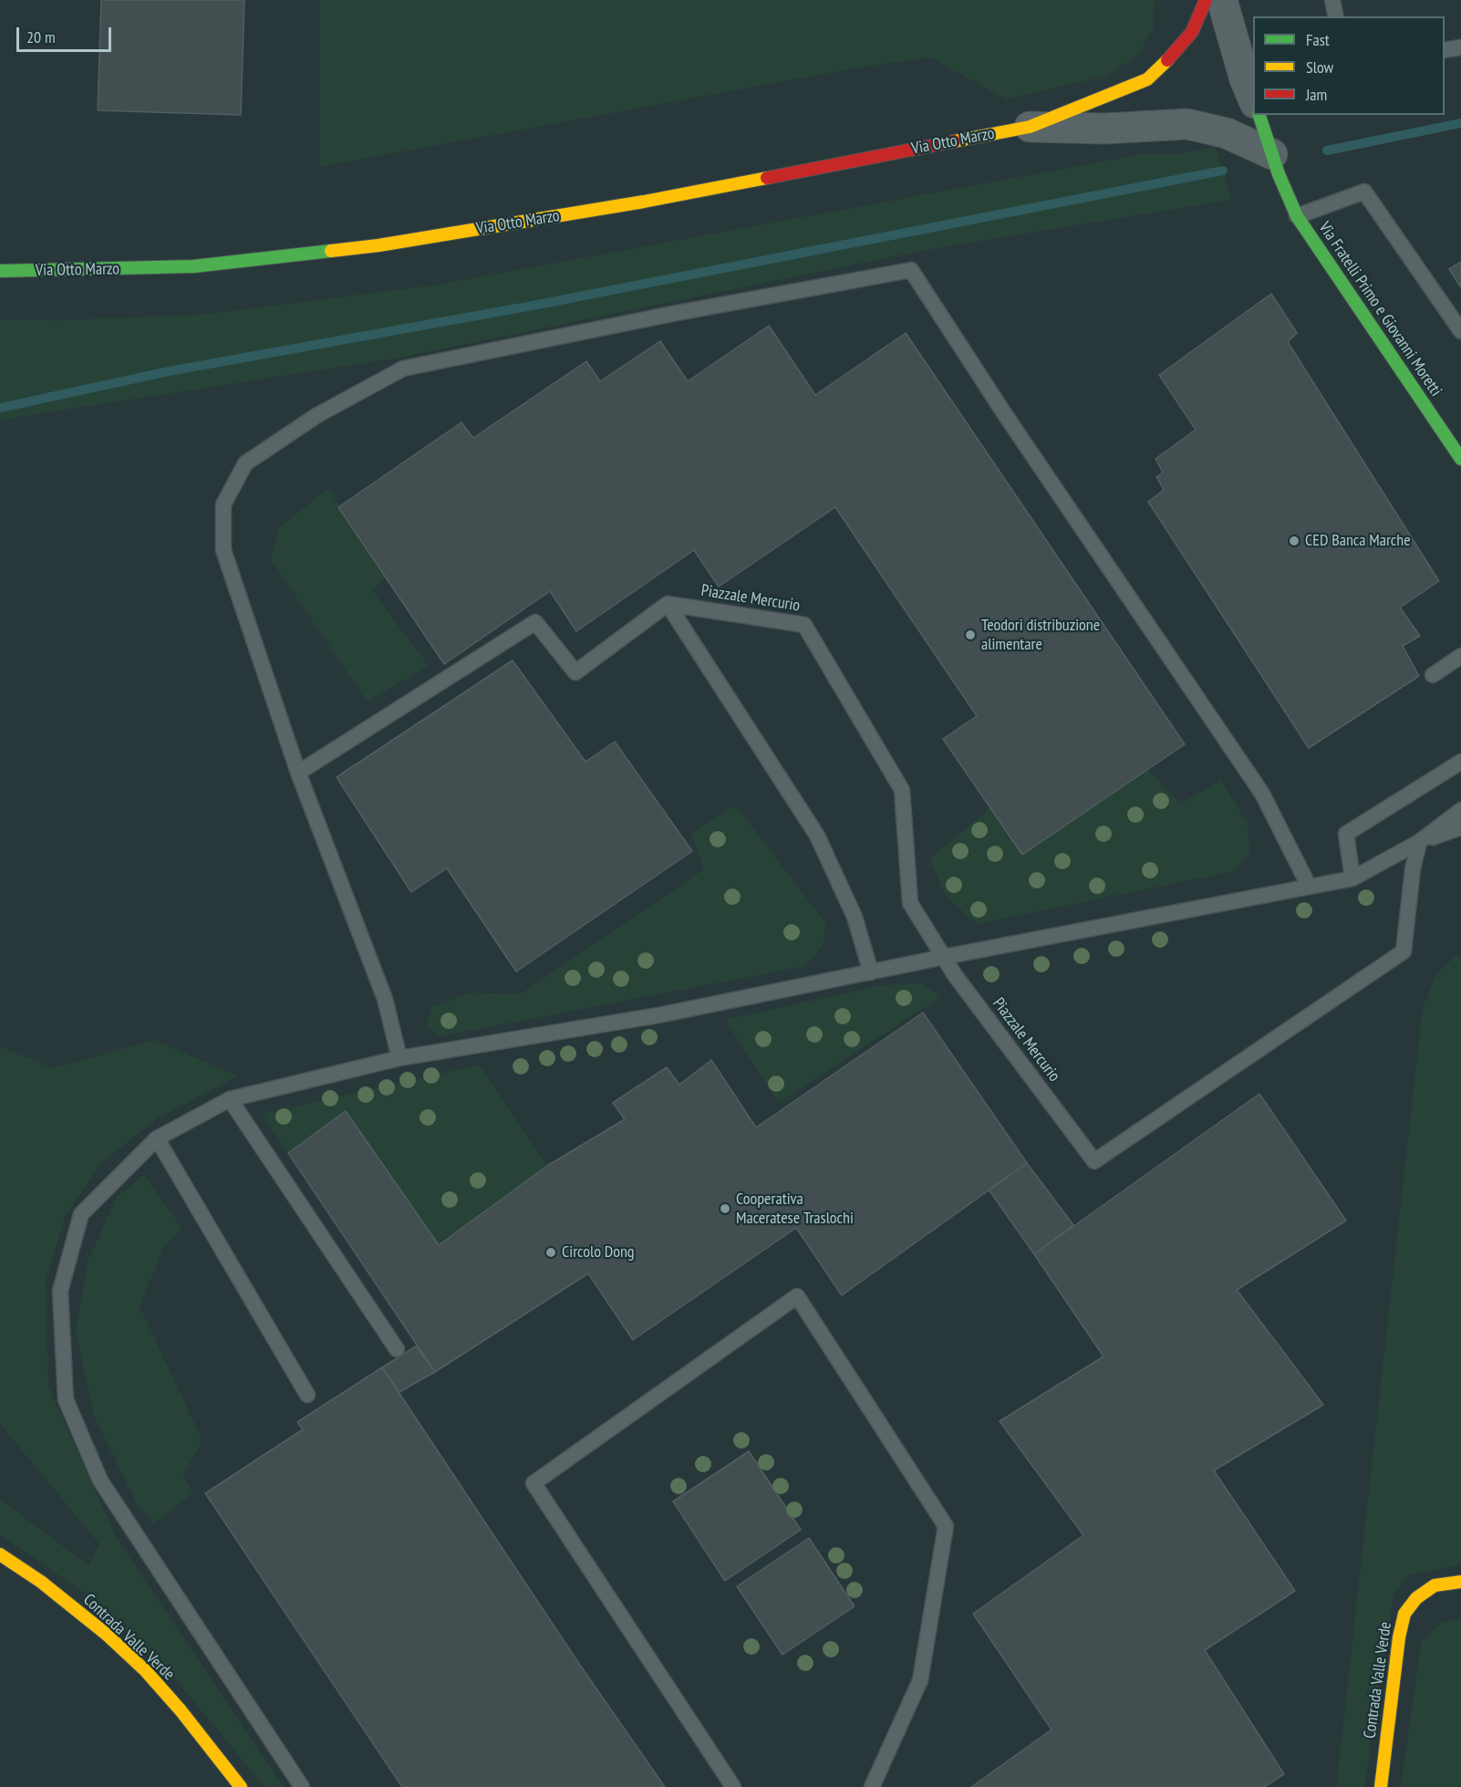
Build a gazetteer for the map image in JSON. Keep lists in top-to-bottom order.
{
  "streets": {
    "street": ["Via Otto Marzo", "Via Fratelli Primo e Giovanni Moretti", "Contrada Valle Verde"],
    "lane": ["Piazzale Mercurio"]
  },
  "crossings": [
    ["Via Otto Marzo", "Via Fratelli Primo e Giovanni Moretti"]
  ],
  "places": [
    "CED Banca Marche",
    "Teodori distribuzione alimentare",
    "Cooperativa Maceratese Traslochi",
    "Circolo Dong"
  ],
  "legend": ["Fast", "Slow", "Jam"],
  "scale_bar": "20 m"
}
